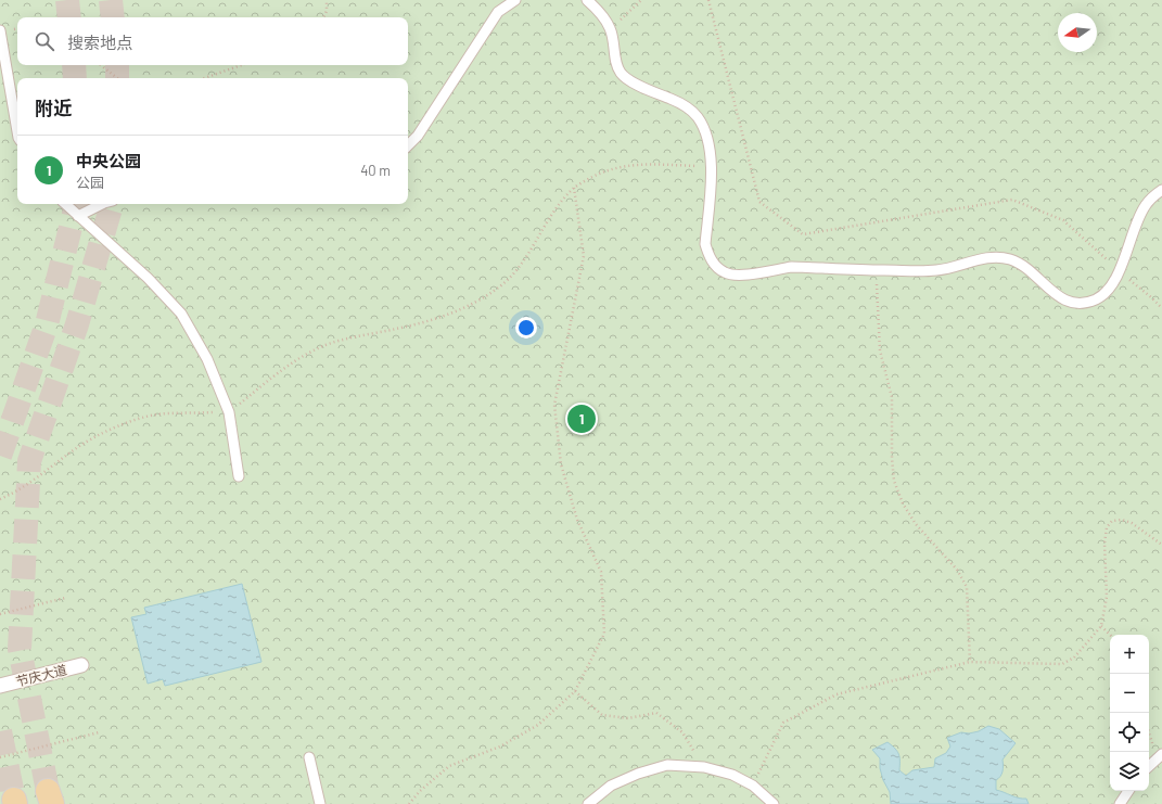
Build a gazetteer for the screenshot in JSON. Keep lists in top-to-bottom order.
{
  "streets": {
    "street": ["节庆大道"]
  },
  "north": "left",
  "page": {
    "search": "搜索地点",
    "heading": "附近",
    "list": [
      {
        "mark": "1",
        "name": "中央公园",
        "note": "公园",
        "value": "40 m"
      }
    ],
    "pins": "1",
    "map_buttons": ["+", "−"]
  }
}
